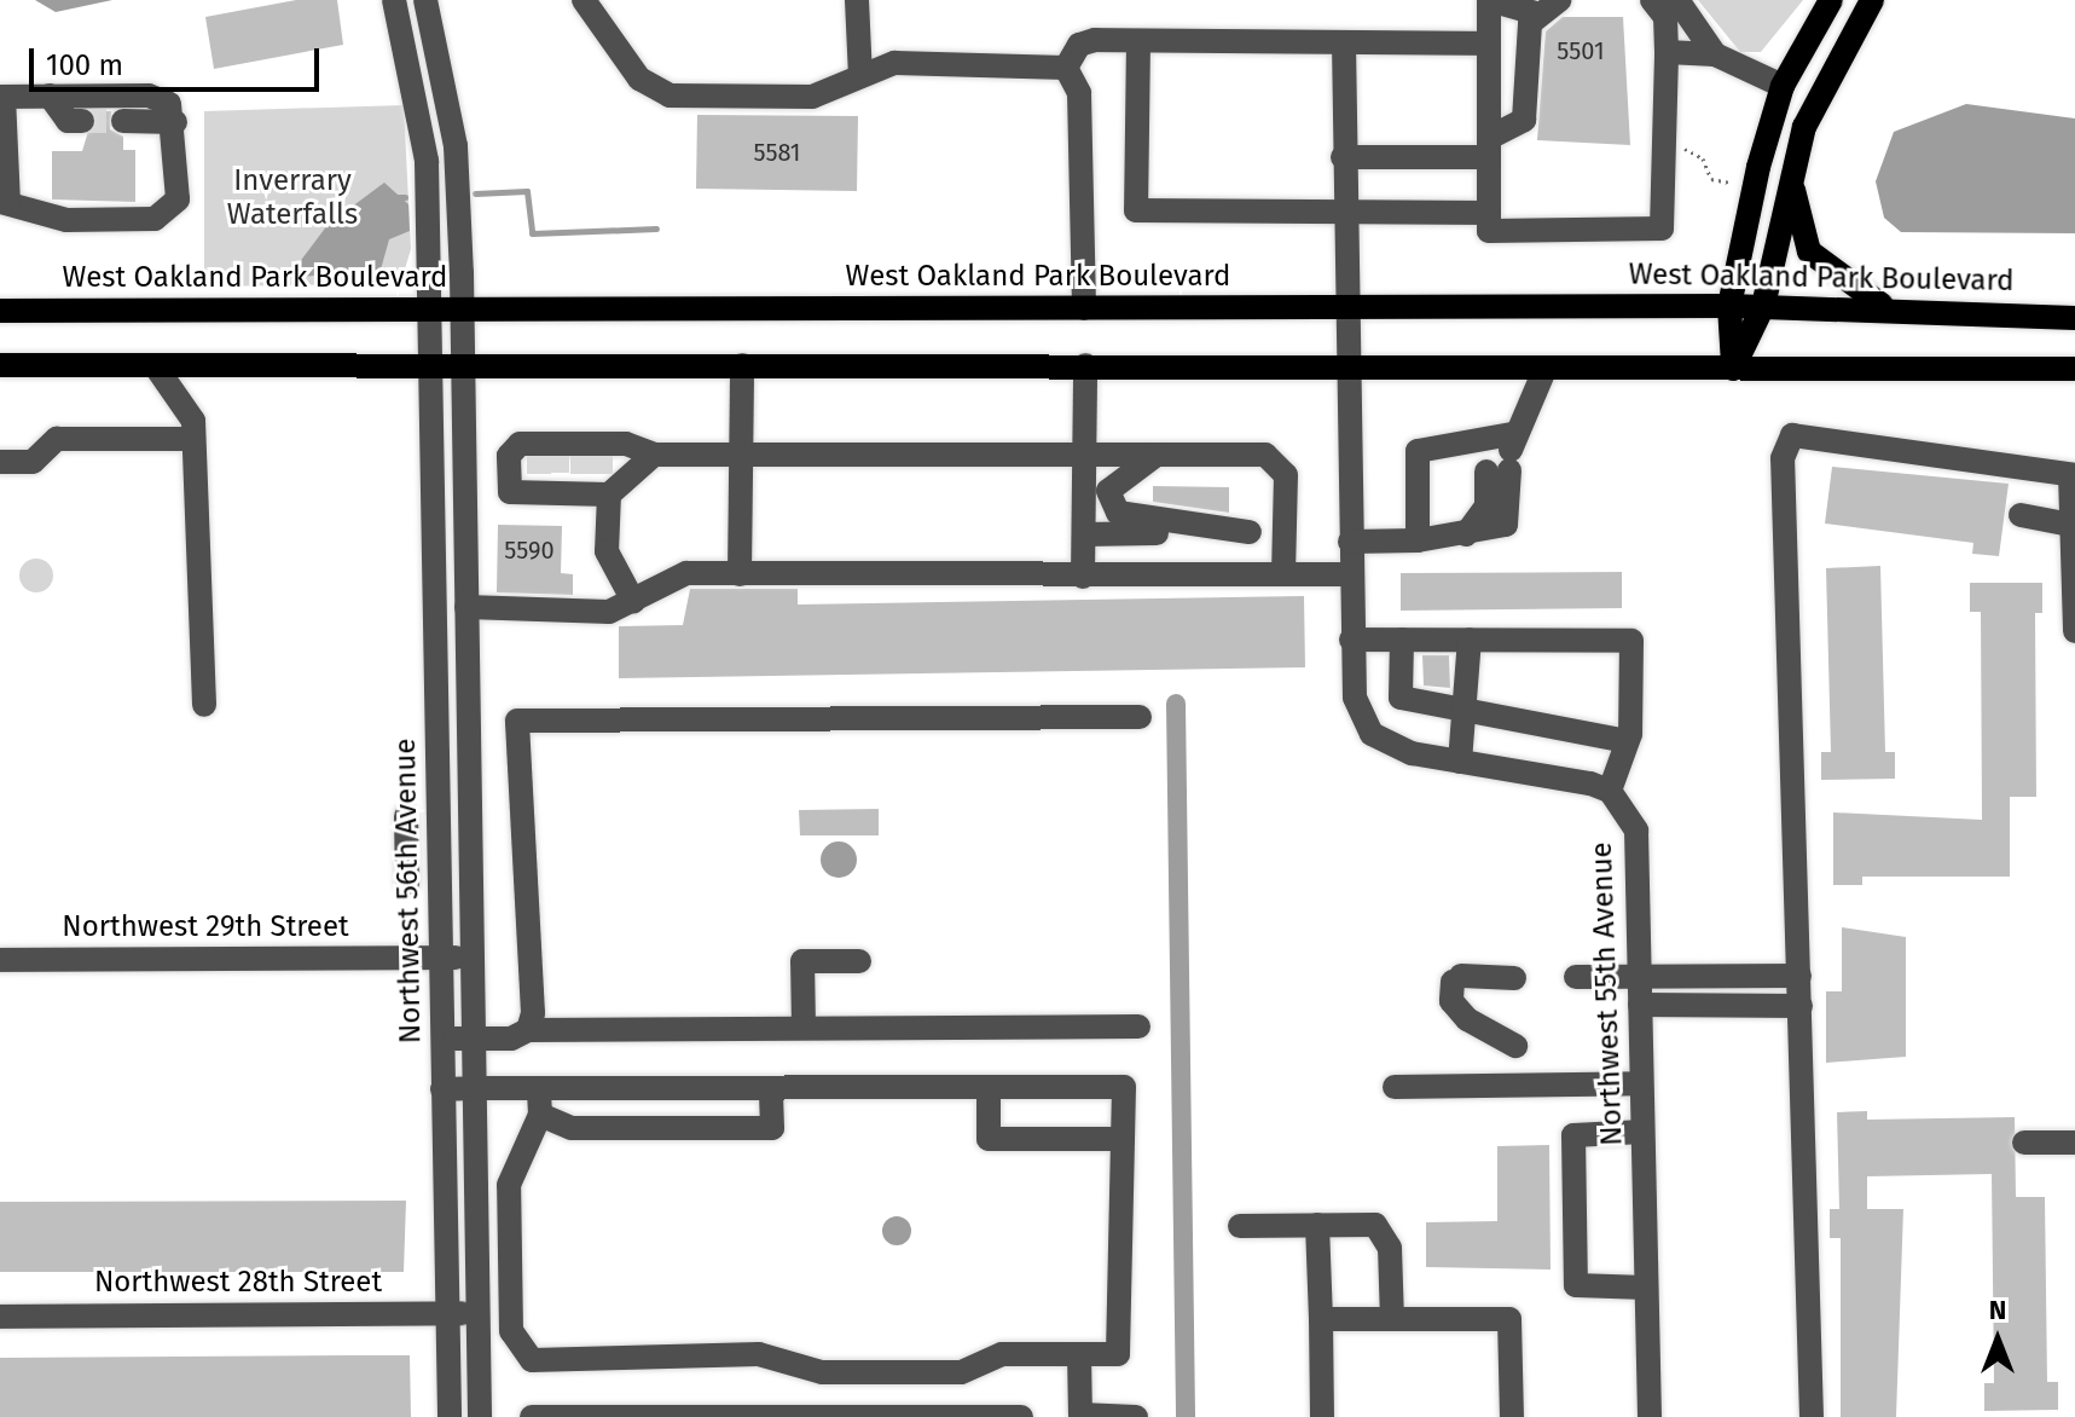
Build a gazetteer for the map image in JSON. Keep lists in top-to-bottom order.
{
  "streets": {
    "main road": ["West Oakland Park Boulevard"],
    "street": [
      "Northwest 56th Avenue",
      "Northwest 29th Street",
      "Northwest 55th Avenue",
      "Northwest 28th Street"
    ]
  },
  "crossings": [
    ["West Oakland Park Boulevard", "Northwest 56th Avenue"],
    ["Northwest 56th Avenue", "Northwest 29th Street"],
    ["Northwest 56th Avenue", "Northwest 28th Street"]
  ],
  "parks": ["Inverrary Waterfalls"],
  "house_numbers": ["5501", "5581", "5590"],
  "scale_bar": "100 m",
  "north": "top"
}
